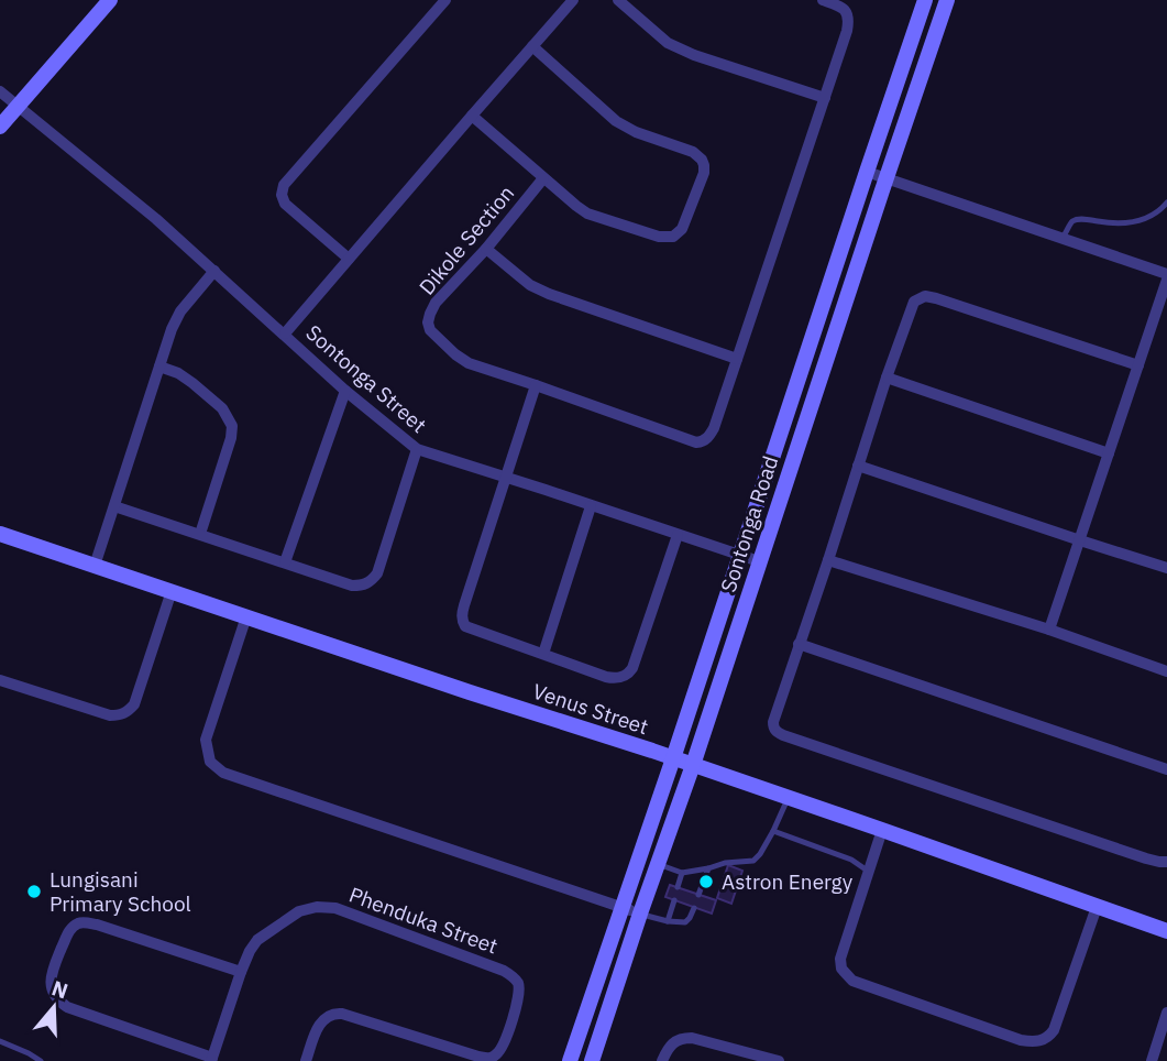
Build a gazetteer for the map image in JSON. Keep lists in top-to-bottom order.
{
  "streets": {
    "main road": ["Sontonga Road", "Venus Street"],
    "street": ["Dikole Section", "Sontonga Street", "Phenduka Street"]
  },
  "crossings": [
    ["Sontonga Street", "Sontonga Road"],
    ["Sontonga Road", "Venus Street"]
  ],
  "places": ["Astron Energy", "Lungisani Primary School"],
  "north": "top"
}
